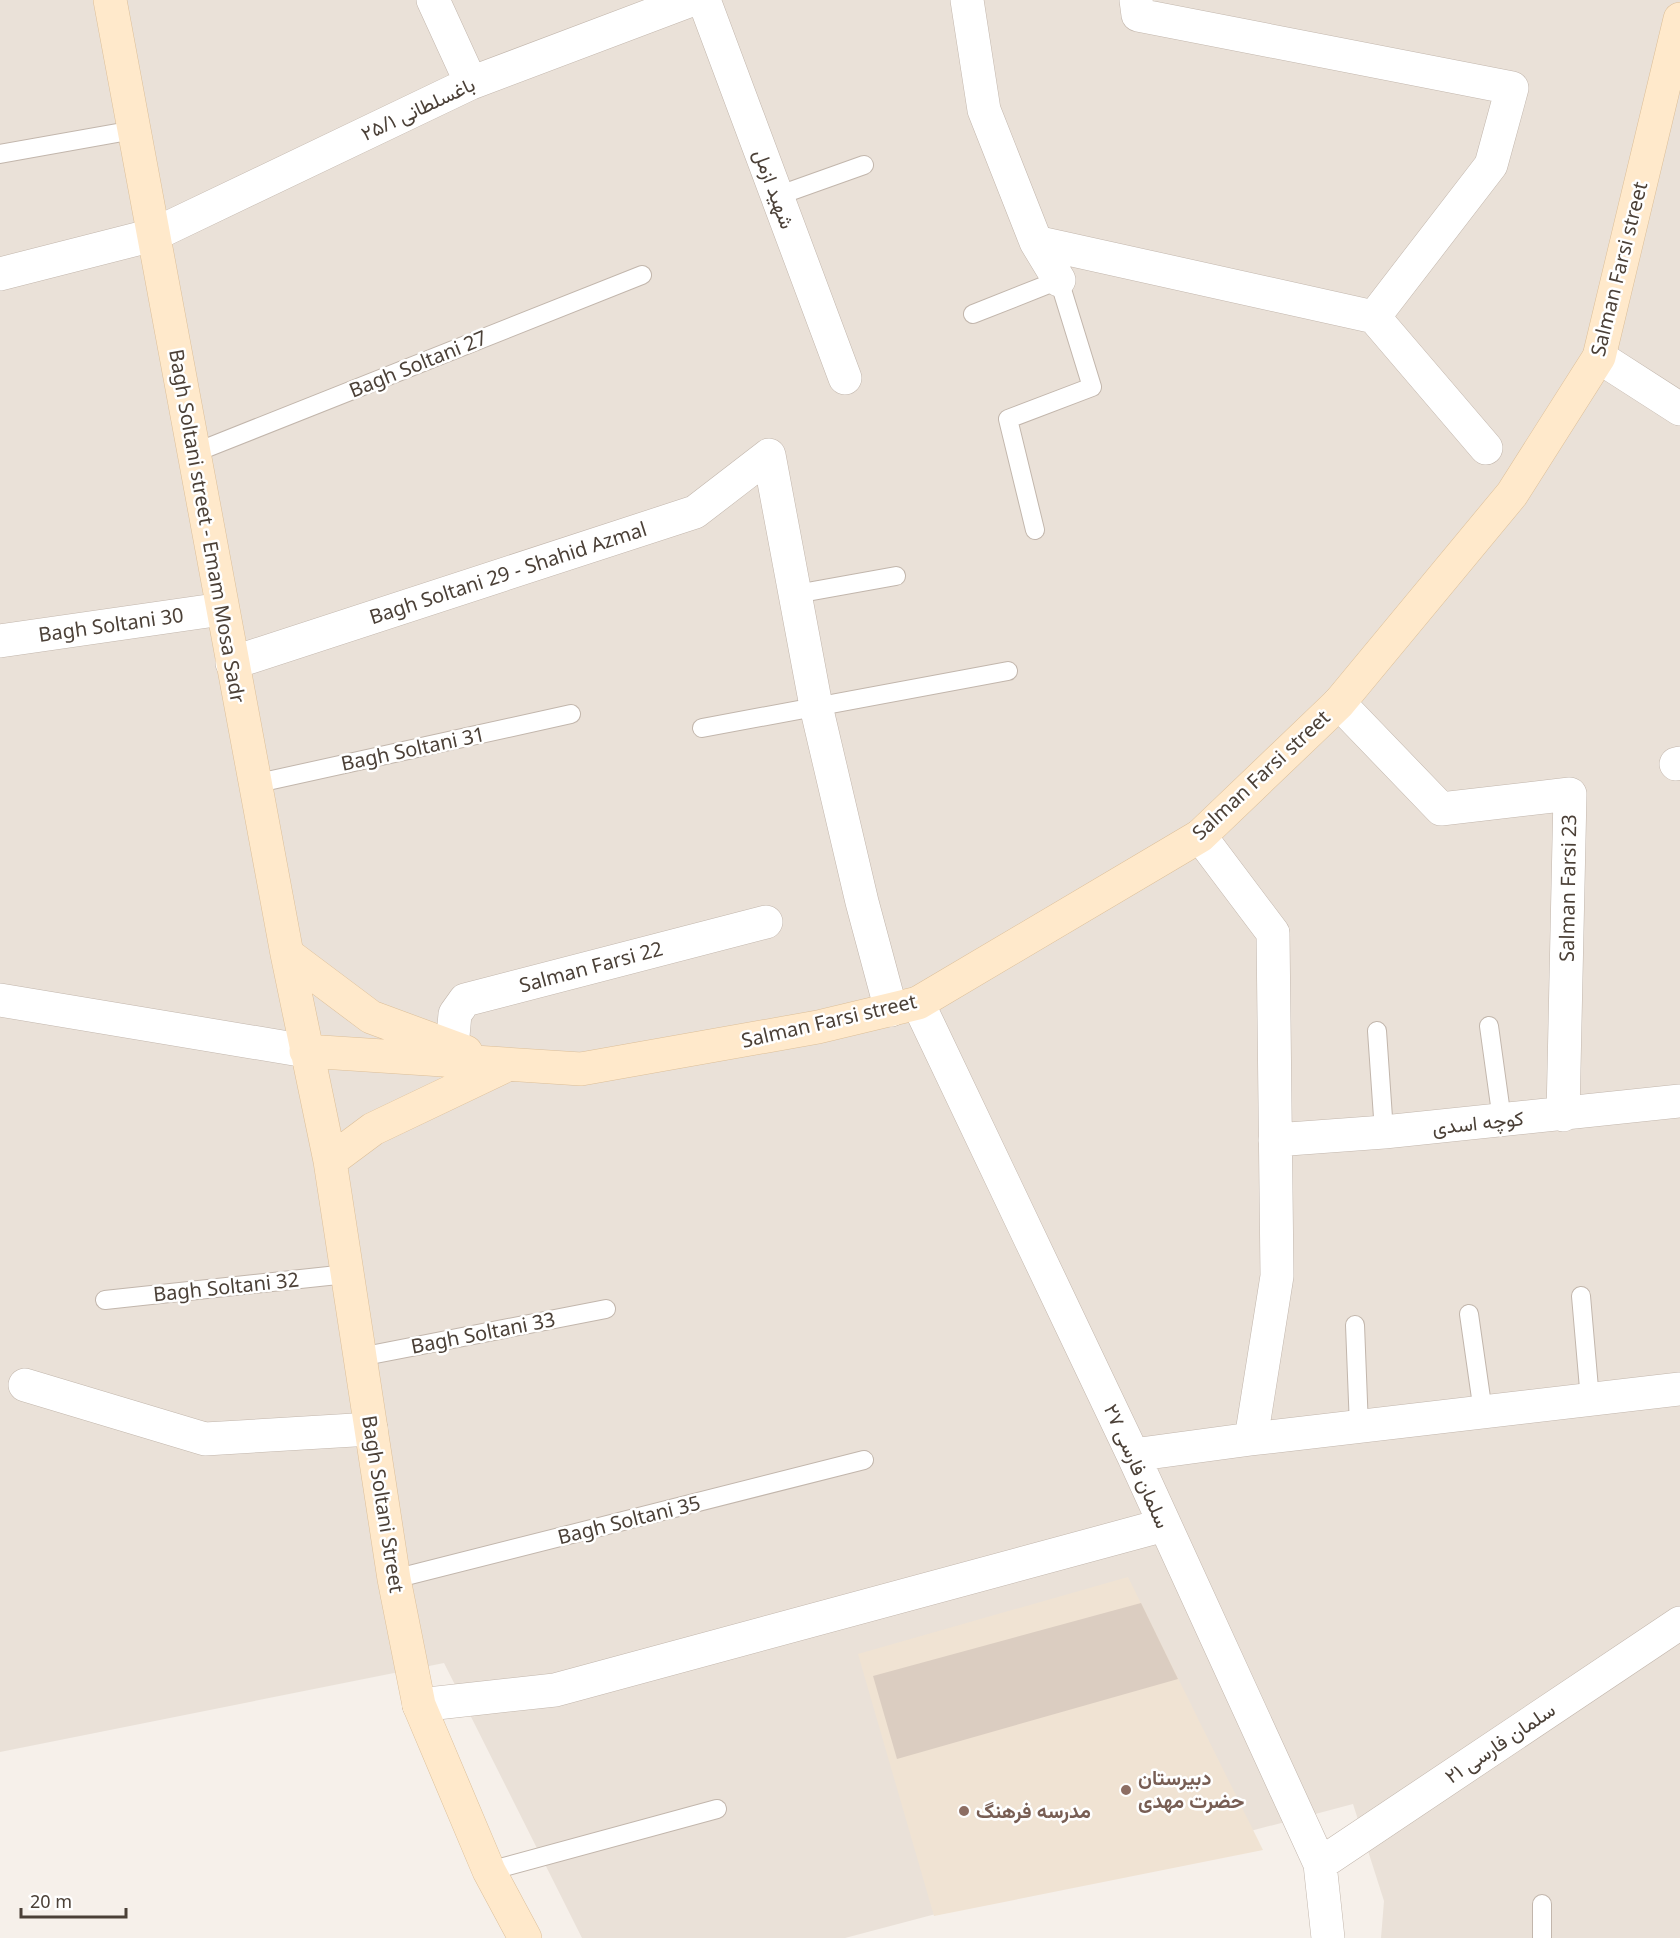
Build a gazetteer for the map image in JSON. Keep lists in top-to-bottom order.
{
  "streets": {
    "street": [
      "باغسلطانی ۲۵/۱",
      "شهید ازمل",
      "Salman Farsi street",
      "Bagh Soltani street - Emam Mosa Sadr",
      "Bagh Soltani 29 - Shahid Azmal",
      "Bagh Soltani 30",
      "Salman Farsi 23",
      "Salman Farsi 22",
      "کوچه اسدی",
      "سلمان فارسی ۲۷",
      "Bagh Soltani Street",
      "سلمان فارسی ۲۱"
    ],
    "lane": [
      "Bagh Soltani 27",
      "Bagh Soltani 31",
      "Bagh Soltani 32",
      "Bagh Soltani 33",
      "Bagh Soltani 35"
    ]
  },
  "crossings": [
    ["باغسلطانی ۲۵/۱", "Bagh Soltani street - Emam Mosa Sadr"],
    ["Salman Farsi street", "Bagh Soltani street - Emam Mosa Sadr"],
    ["Salman Farsi street", "Salman Farsi 23"],
    ["Salman Farsi street", "سلمان فارسی ۲۷"],
    ["Salman Farsi street", "Bagh Soltani Street"],
    ["Bagh Soltani 27", "Bagh Soltani street - Emam Mosa Sadr"],
    ["Bagh Soltani street - Emam Mosa Sadr", "Bagh Soltani 29 - Shahid Azmal"],
    ["Bagh Soltani street - Emam Mosa Sadr", "Bagh Soltani 30"],
    ["Bagh Soltani street - Emam Mosa Sadr", "Bagh Soltani 31"],
    ["Bagh Soltani street - Emam Mosa Sadr", "Bagh Soltani Street"],
    ["Bagh Soltani 29 - Shahid Azmal", "سلمان فارسی ۲۷"],
    ["Salman Farsi 23", "کوچه اسدی"],
    ["Bagh Soltani 32", "Bagh Soltani Street"],
    ["Bagh Soltani 33", "Bagh Soltani Street"],
    ["سلمان فارسی ۲۷", "سلمان فارسی ۲۱"],
    ["Bagh Soltani Street", "Bagh Soltani 35"]
  ],
  "places": ["دبیرستان حضرت مهدی", "مدرسه فرهنگ"],
  "scale_bar": "20 m"
}
